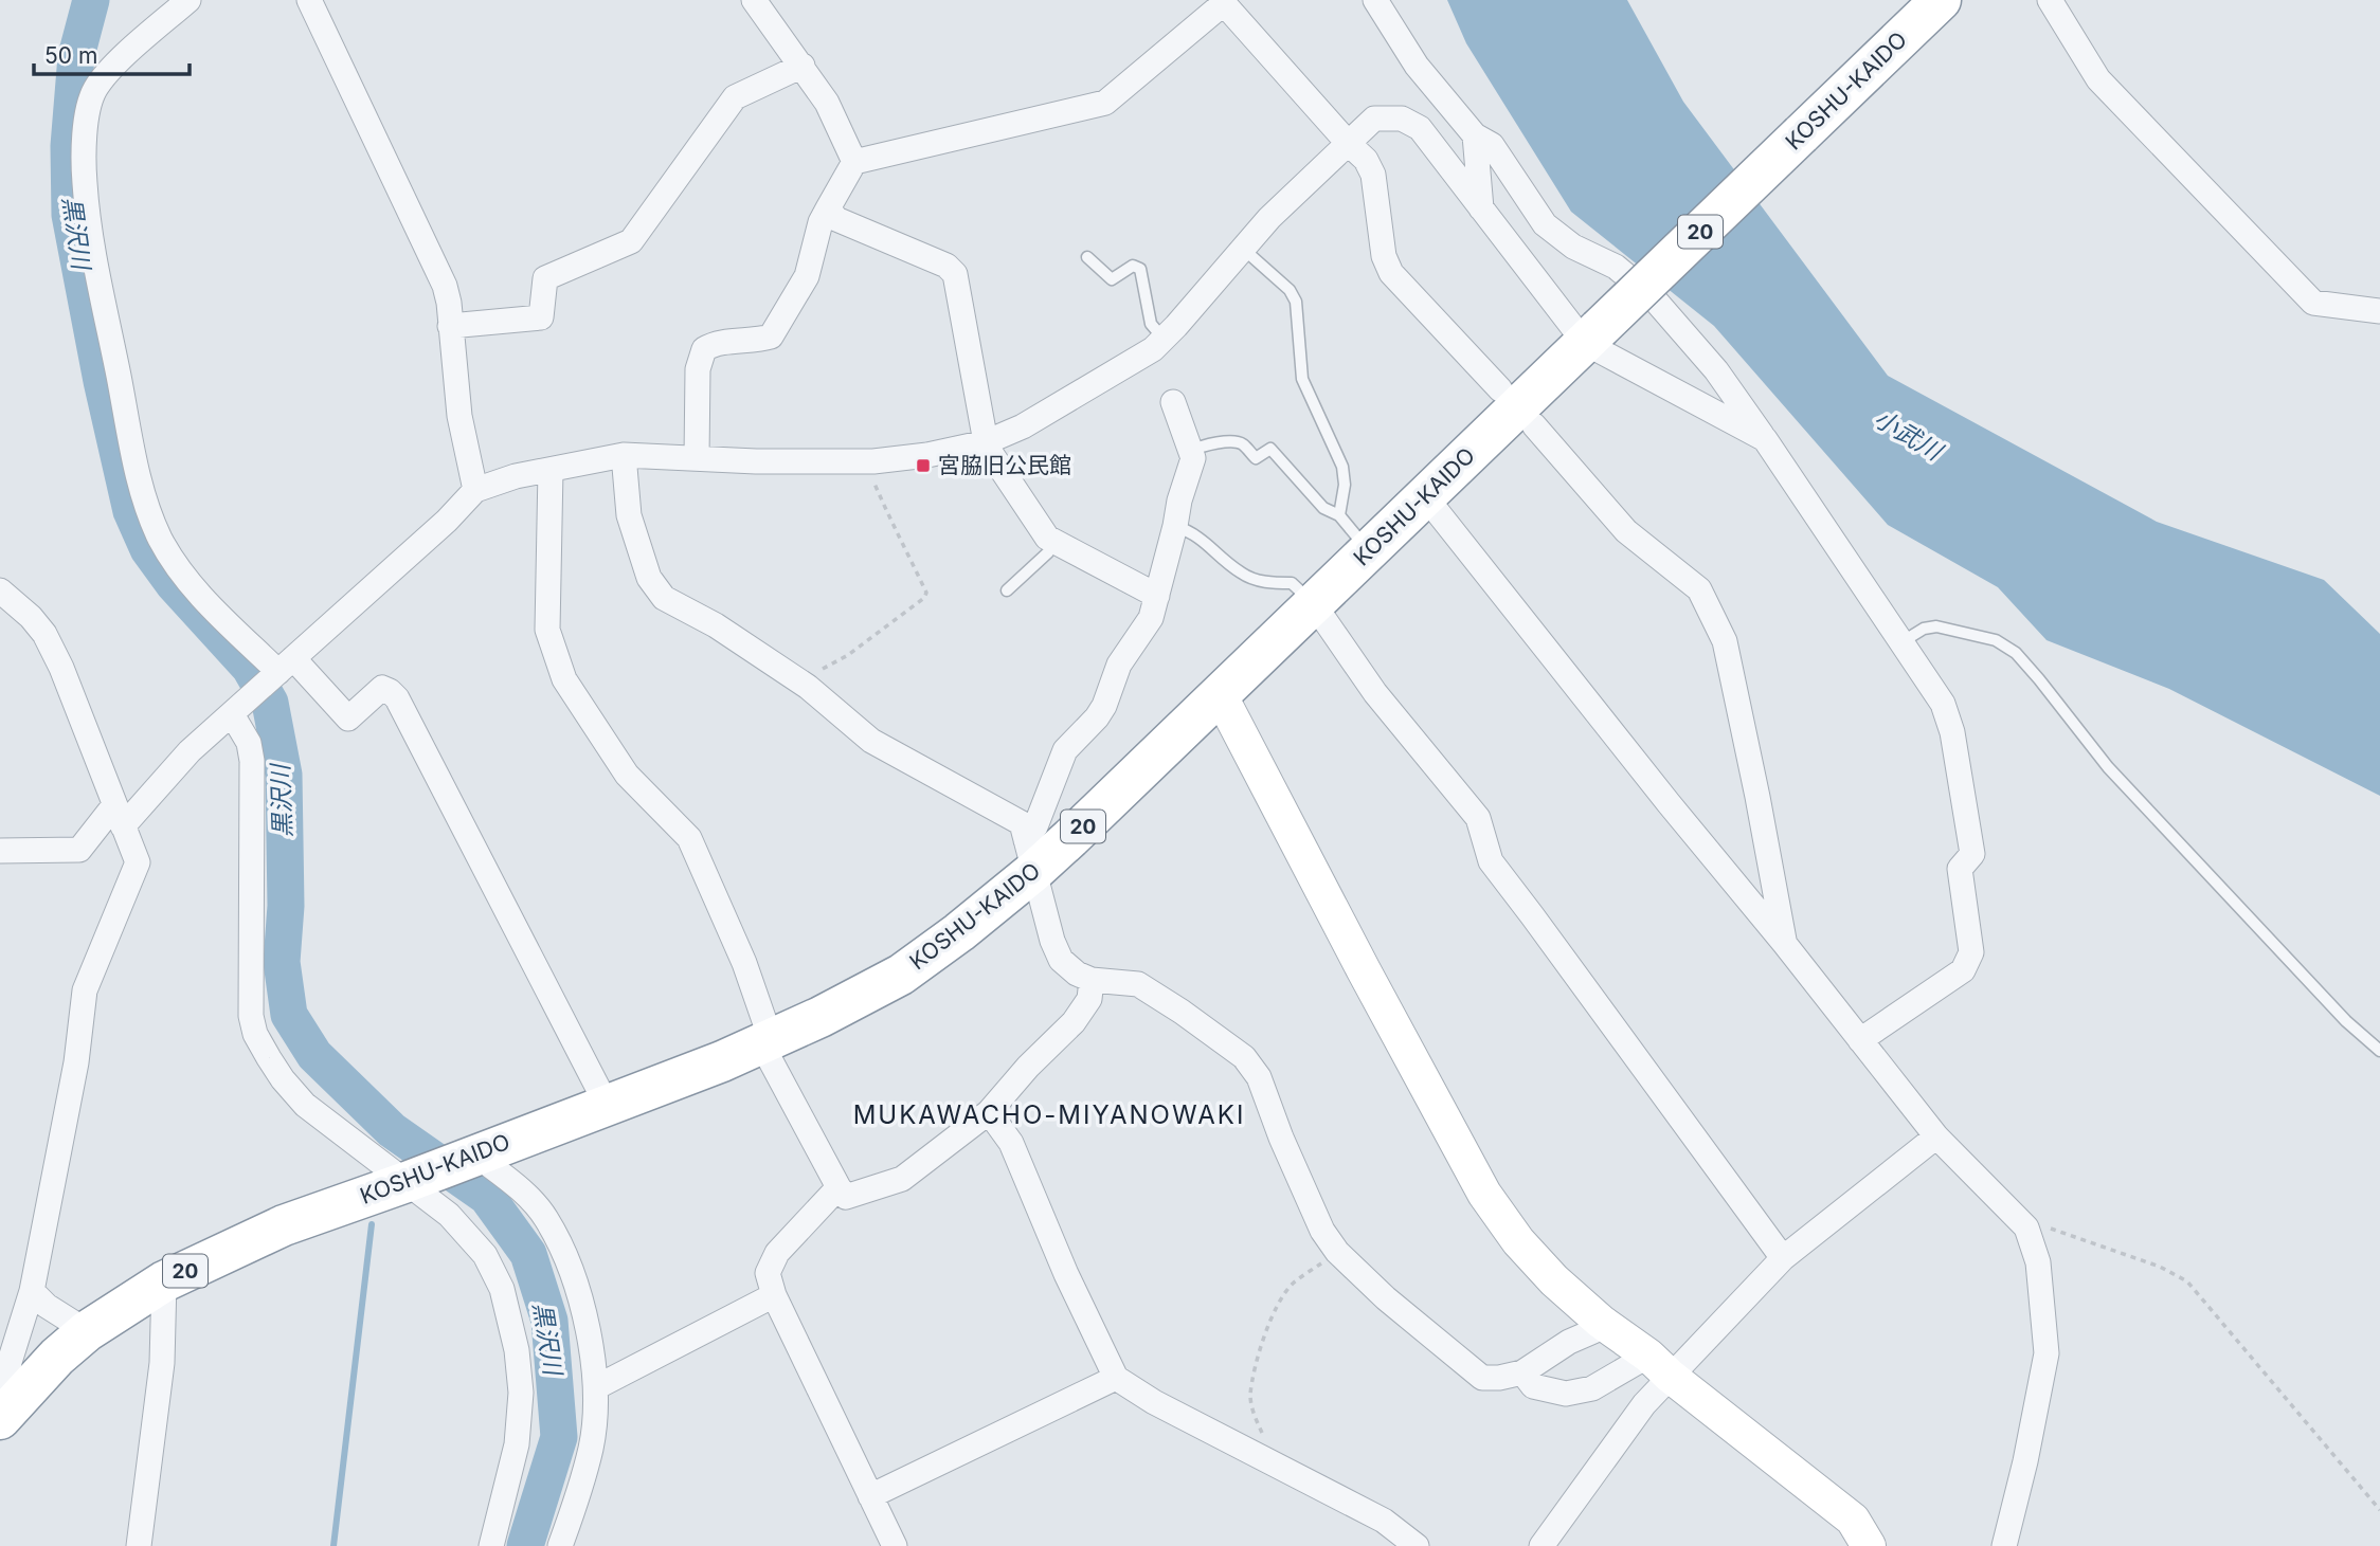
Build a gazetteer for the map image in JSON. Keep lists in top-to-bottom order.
{
  "streets": {
    "highway": ["KOSHU-KAIDO", "20"]
  },
  "districts": ["MUKAWACHO-MIYANOWAKI"],
  "water": ["黒沢川", "小武川"],
  "places": {
    "transit": ["宮脇旧公民館"]
  },
  "scale_bar": "50 m"
}
